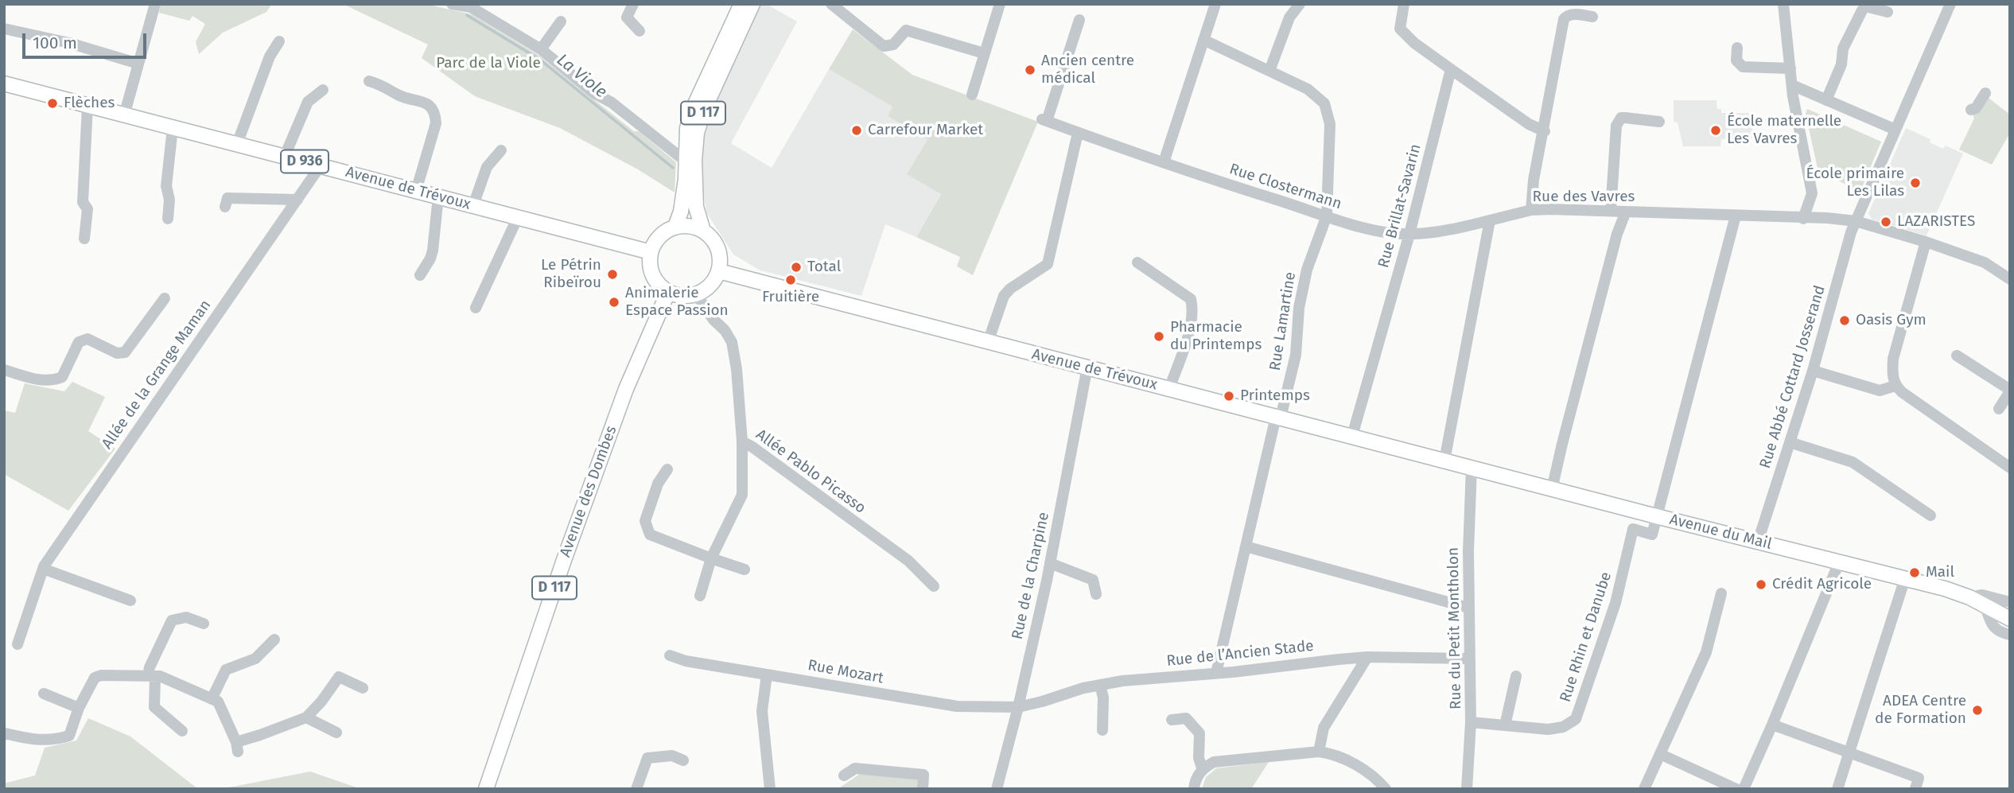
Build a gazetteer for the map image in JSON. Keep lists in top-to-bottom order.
{
  "streets": {
    "main road": [
      "D 117",
      "D 936",
      "Avenue de Trévoux",
      "Avenue des Dombes",
      "Avenue du Mail"
    ],
    "street": [
      "Rue Clostermann",
      "Rue des Vavres",
      "Rue Brillat-Savarin",
      "Rue Lamartine",
      "Allée de la Grange Maman",
      "Rue Abbé Cottard Josserand",
      "Allée Pablo Picasso",
      "Rue de la Charpine",
      "Rue du Petit Montholon",
      "Rue Rhin et Danube",
      "Rue de l’Ancien Stade",
      "Rue Mozart"
    ]
  },
  "crossings": [
    ["D 117", "Avenue de Trévoux"],
    ["D 117", "Allée Pablo Picasso"],
    ["D 117", "Avenue des Dombes"],
    ["Rue Clostermann", "Rue des Vavres"],
    ["Rue Clostermann", "Rue Brillat-Savarin"],
    ["Rue Clostermann", "Rue Lamartine"],
    ["Avenue de Trévoux", "Rue Brillat-Savarin"],
    ["Avenue de Trévoux", "Rue Lamartine"],
    ["Avenue de Trévoux", "Allée de la Grange Maman"],
    ["Avenue de Trévoux", "Allée Pablo Picasso"],
    ["Avenue de Trévoux", "Avenue des Dombes"],
    ["Avenue de Trévoux", "Avenue du Mail"],
    ["Avenue de Trévoux", "Rue de la Charpine"],
    ["Avenue de Trévoux", "Rue du Petit Montholon"],
    ["Rue des Vavres", "Rue Abbé Cottard Josserand"],
    ["Rue Lamartine", "Rue de l’Ancien Stade"],
    ["Rue Abbé Cottard Josserand", "Avenue du Mail"],
    ["Allée Pablo Picasso", "Avenue des Dombes"],
    ["Avenue du Mail", "Rue du Petit Montholon"],
    ["Avenue du Mail", "Rue Rhin et Danube"],
    ["Rue de la Charpine", "Rue de l’Ancien Stade"],
    ["Rue de la Charpine", "Rue Mozart"],
    ["Rue du Petit Montholon", "Rue Rhin et Danube"],
    ["Rue du Petit Montholon", "Rue de l’Ancien Stade"],
    ["Rue de l’Ancien Stade", "Rue Mozart"]
  ],
  "water": ["La Viole"],
  "parks": ["Parc de la Viole"],
  "places": [
    "Ancien centre médical",
    "Flèches",
    "Carrefour Market",
    "École maternelle Les Vavres",
    "École primaire Les Lilas",
    "LAZARISTES",
    "Total",
    "Le Pétrin Ribeïrou",
    "Fruitière",
    "Animalerie Espace Passion",
    "Oasis Gym",
    "Pharmacie du Printemps",
    "Printemps",
    "Mail",
    "Crédit Agricole",
    "ADEA Centre de Formation"
  ],
  "scale_bar": "100 m"
}
